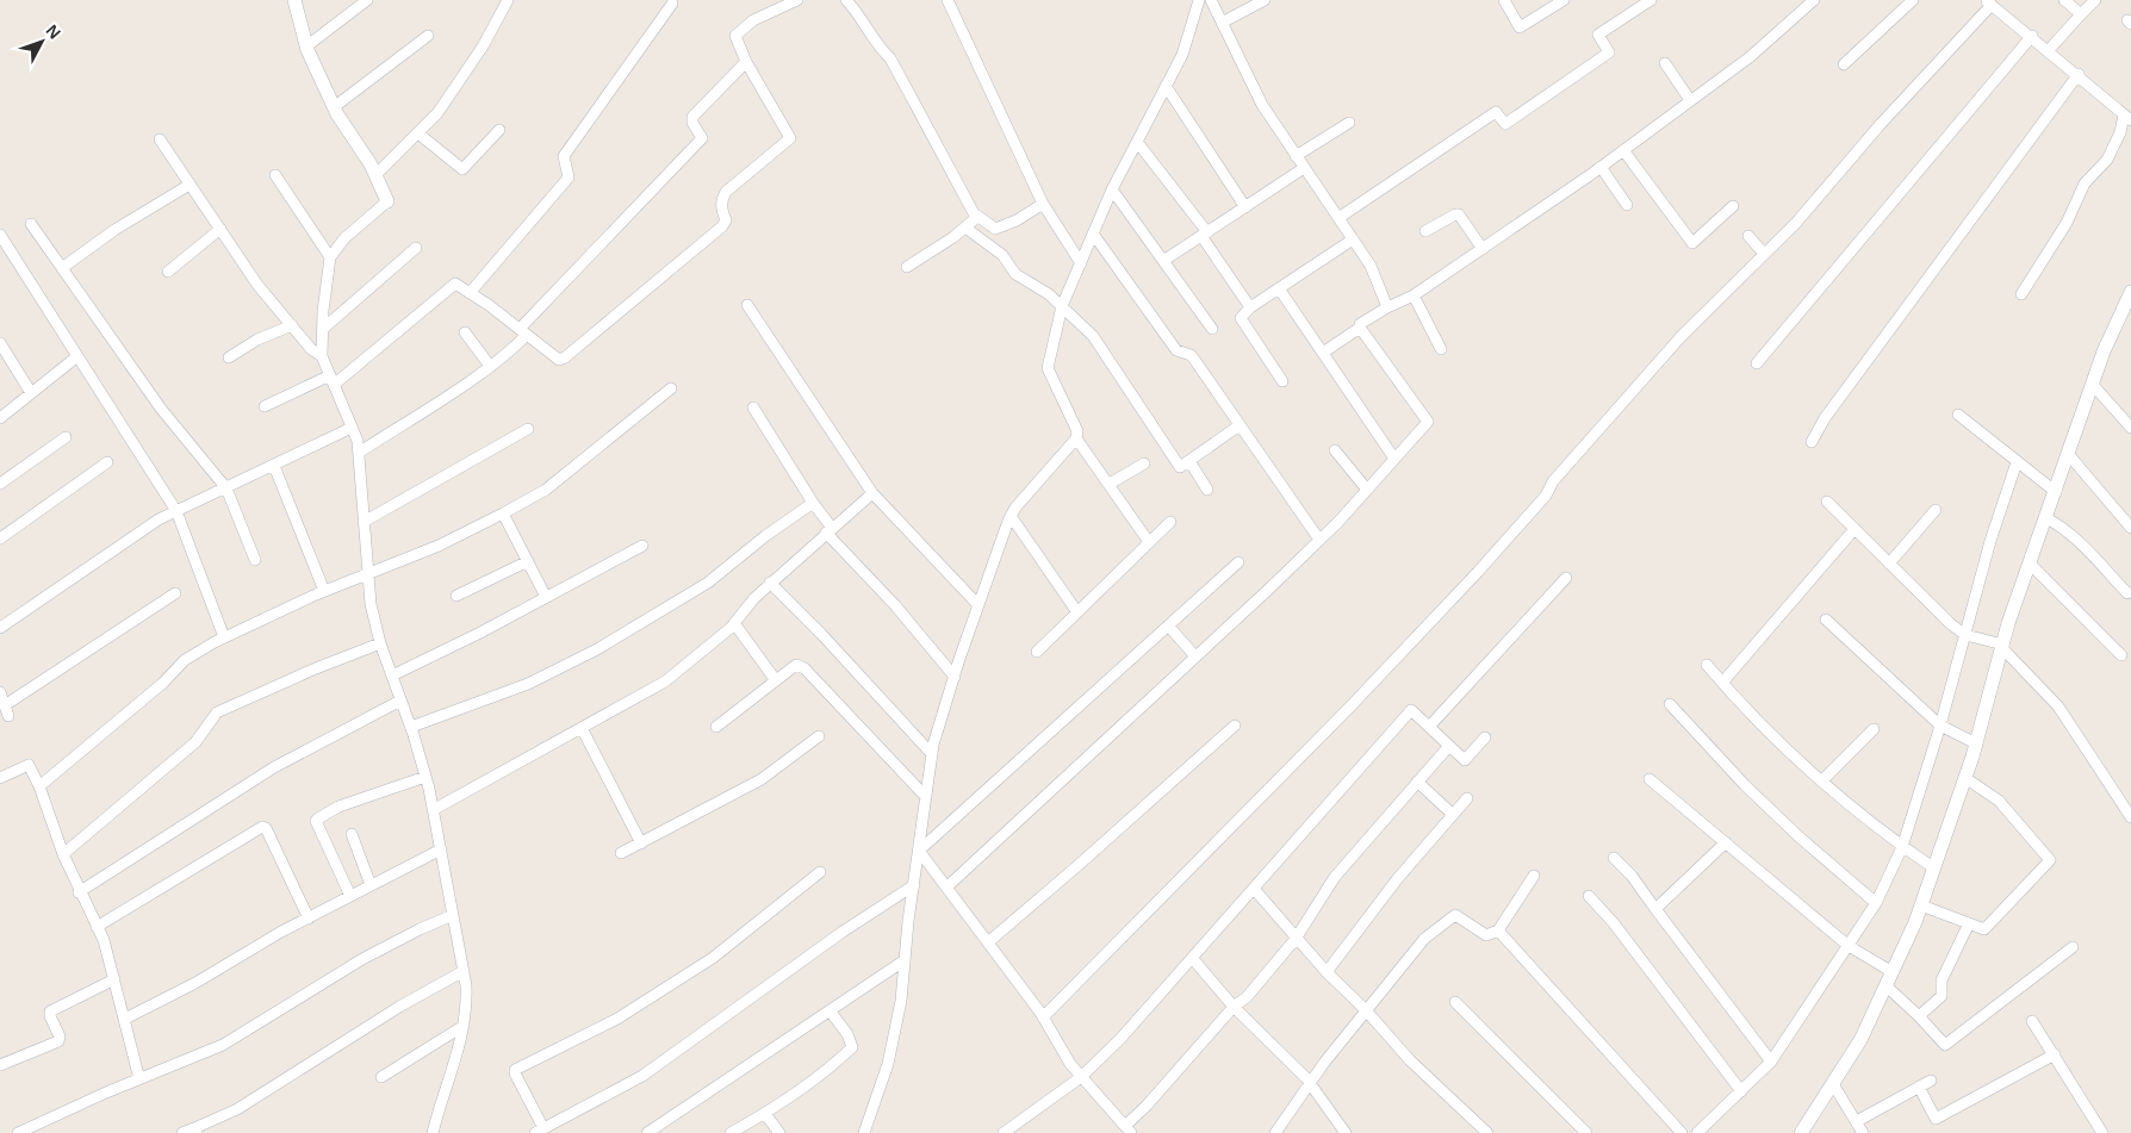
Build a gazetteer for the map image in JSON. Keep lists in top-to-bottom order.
{
  "north": "top right"
}
